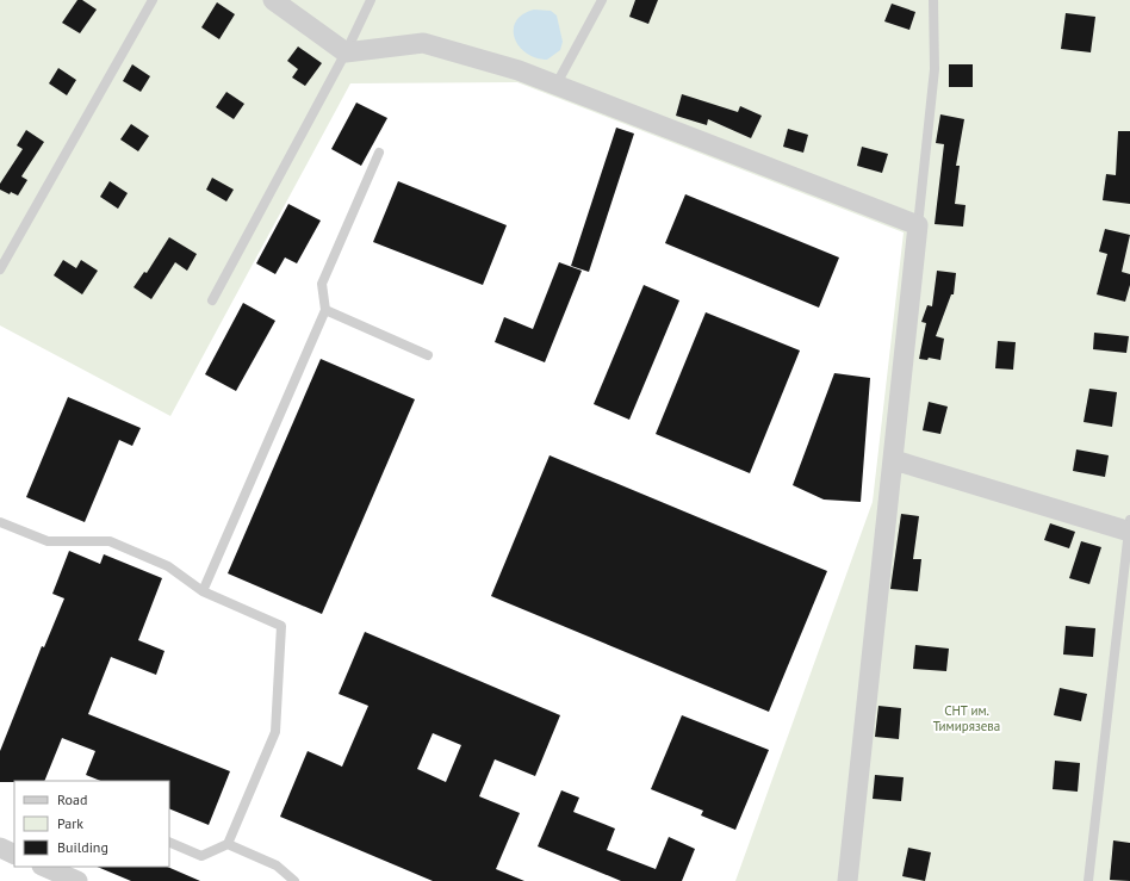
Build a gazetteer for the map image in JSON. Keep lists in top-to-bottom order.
{
  "parks": ["СНТ им. Тимирязева"],
  "legend": ["Road", "Park", "Building"]
}
